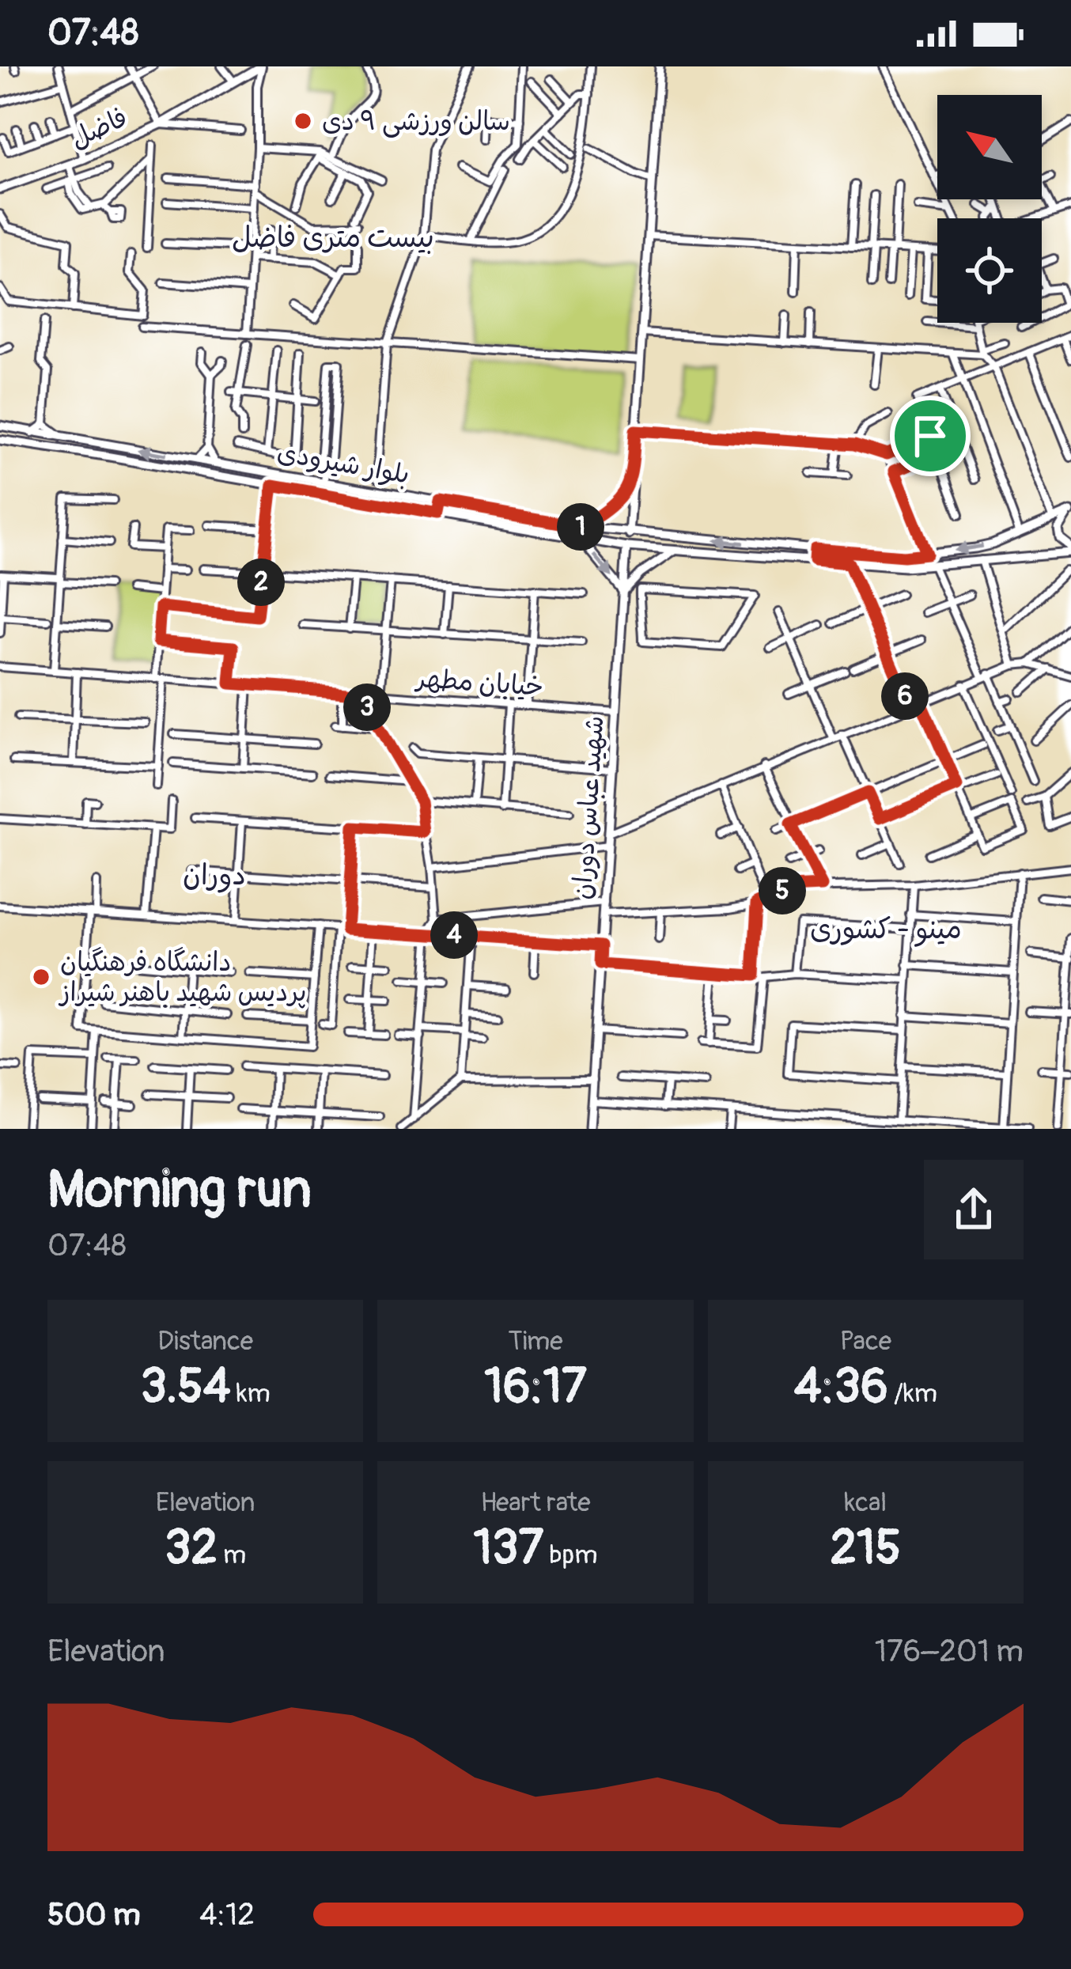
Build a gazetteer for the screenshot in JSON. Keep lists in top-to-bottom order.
{
  "streets": {
    "main road": ["فاضل", "بلوار شیرودی", "شهید عباس دوران"],
    "street": ["خیابان مطهر"]
  },
  "crossings": [
    ["بلوار شیرودی", "شهید عباس دوران"],
    ["خیابان مطهر", "شهید عباس دوران"]
  ],
  "districts": ["بیست متری فاضل", "دوران", "مینو - کشوری"],
  "places": ["سالن ورزشی ۹ دی", "دانشگاه فرهنگیان پردیس شهید باهنر شیراز"],
  "north": "top left",
  "page": {
    "status": "07:48",
    "pins": [
      "1",
      "2",
      "6",
      "3",
      "5",
      "4"
    ],
    "heading": ["Morning run", "07:48"],
    "stats": [
      ["Distance", "3.54 km"],
      ["Time", "16:17"],
      ["Pace", "4:36 /km"],
      ["Elevation", "32 m"],
      ["Heart rate", "137 bpm"],
      ["kcal", "215"]
    ],
    "chart": ["Elevation", "176–201 m"],
    "list": [
      {
        "name": "500 m",
        "note": "4:12"
      }
    ]
  }
}
